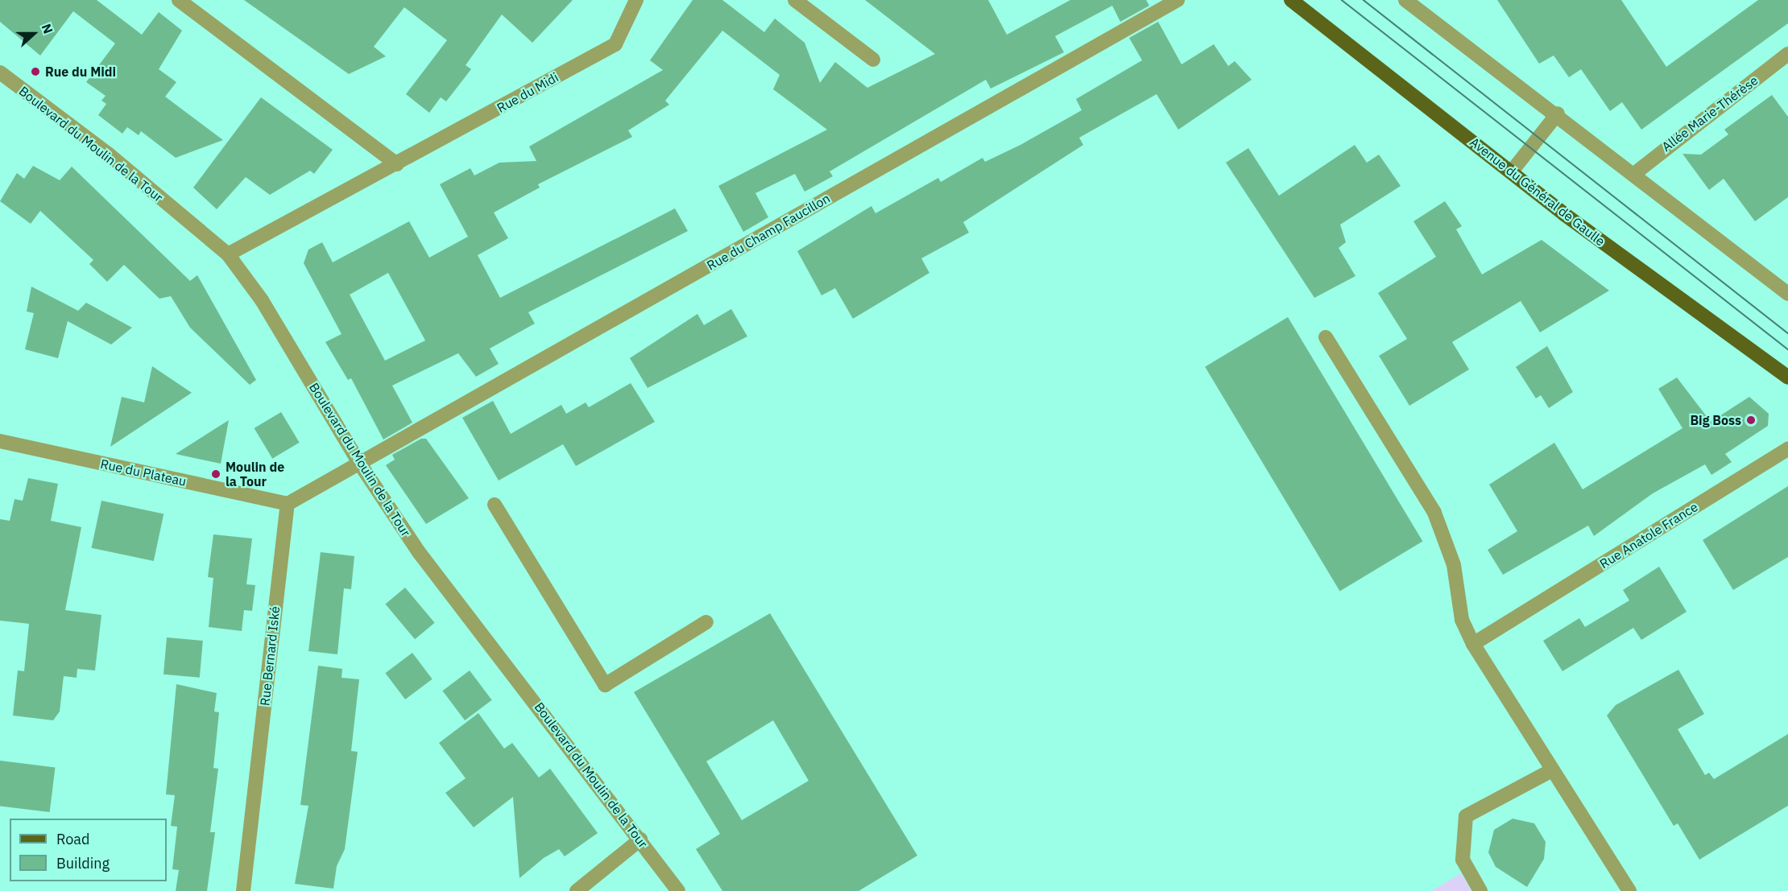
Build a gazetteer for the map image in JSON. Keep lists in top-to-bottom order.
{
  "streets": {
    "main road": ["Avenue du Général de Gaulle"],
    "street": [
      "Rue du Midi",
      "Allée Marie-Thérèse",
      "Boulevard du Moulin de la Tour",
      "Rue du Champ Faucillon",
      "Rue du Plateau",
      "Rue Anatole France",
      "Rue Bernard Iské"
    ]
  },
  "crossings": [
    ["Rue du Midi", "Boulevard du Moulin de la Tour"],
    ["Boulevard du Moulin de la Tour", "Rue du Champ Faucillon"],
    ["Rue du Plateau", "Rue Bernard Iské"]
  ],
  "places": ["Rue du Midi", "Big Boss", "Moulin de la Tour"],
  "legend": ["Road", "Building"],
  "north": "right"
}
